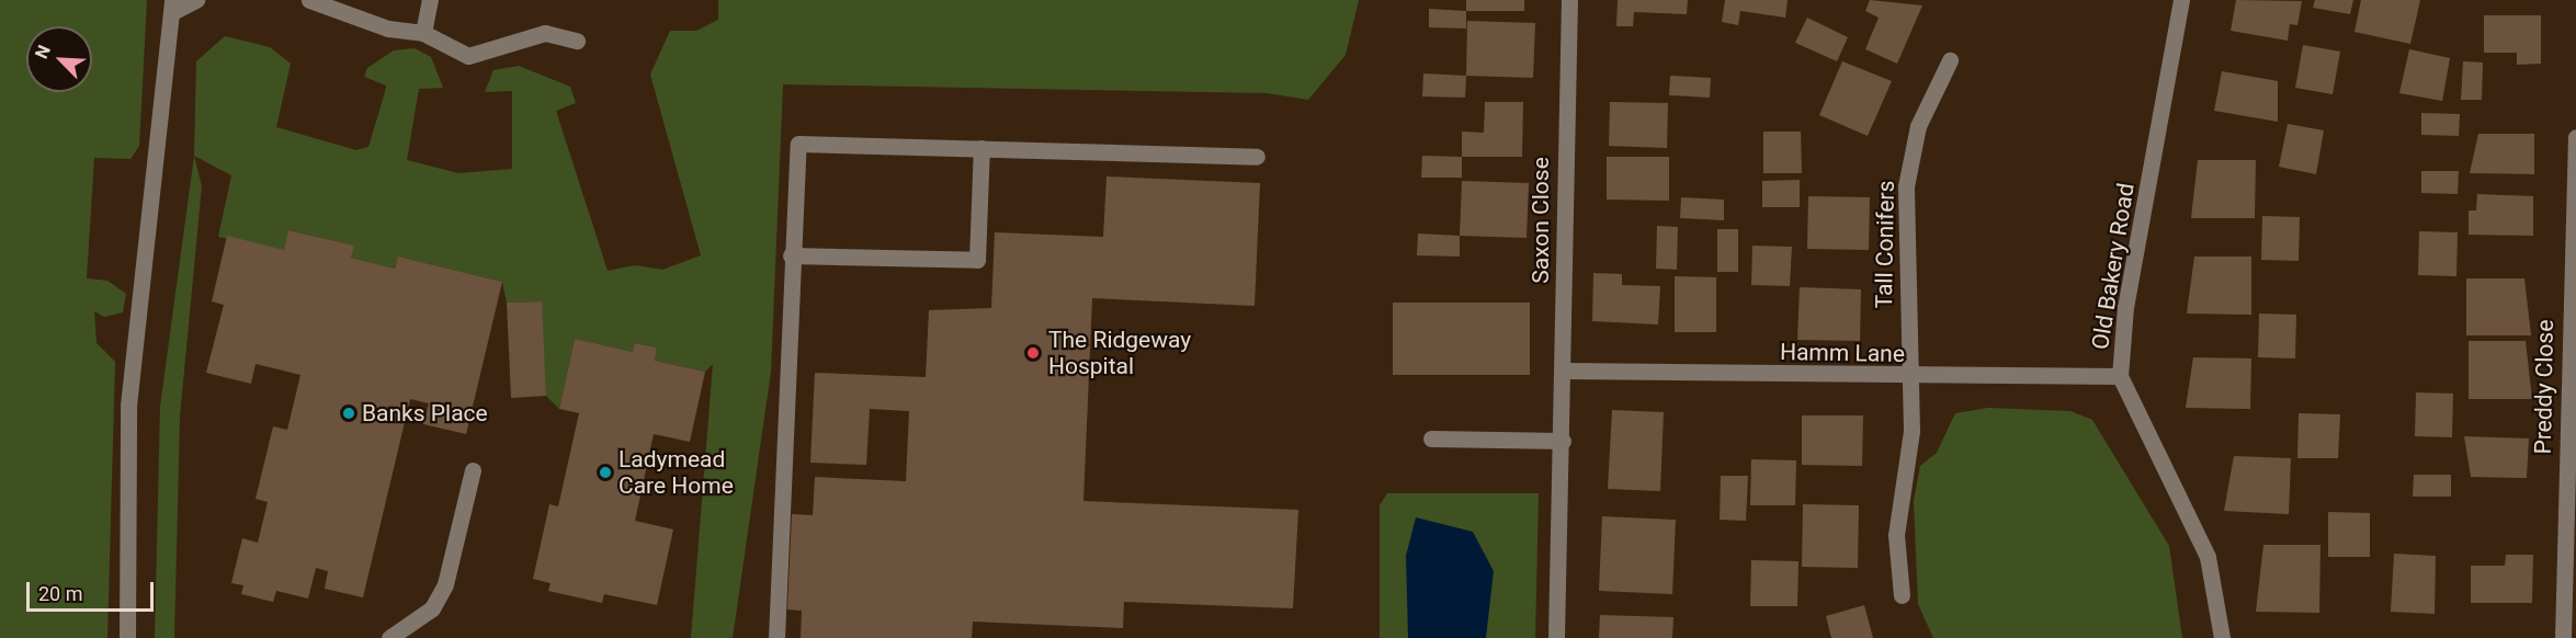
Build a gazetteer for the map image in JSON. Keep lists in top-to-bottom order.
{
  "streets": {
    "street": [
      "Saxon Close",
      "Tall Conifers",
      "Old Bakery Road",
      "Hamm Lane",
      "Preddy Close"
    ]
  },
  "crossings": [
    ["Saxon Close", "Hamm Lane"],
    ["Tall Conifers", "Hamm Lane"],
    ["Old Bakery Road", "Hamm Lane"]
  ],
  "places": ["The Ridgeway Hospital", "Banks Place", "Ladymead Care Home"],
  "scale_bar": "20 m",
  "north": "top left"
}
